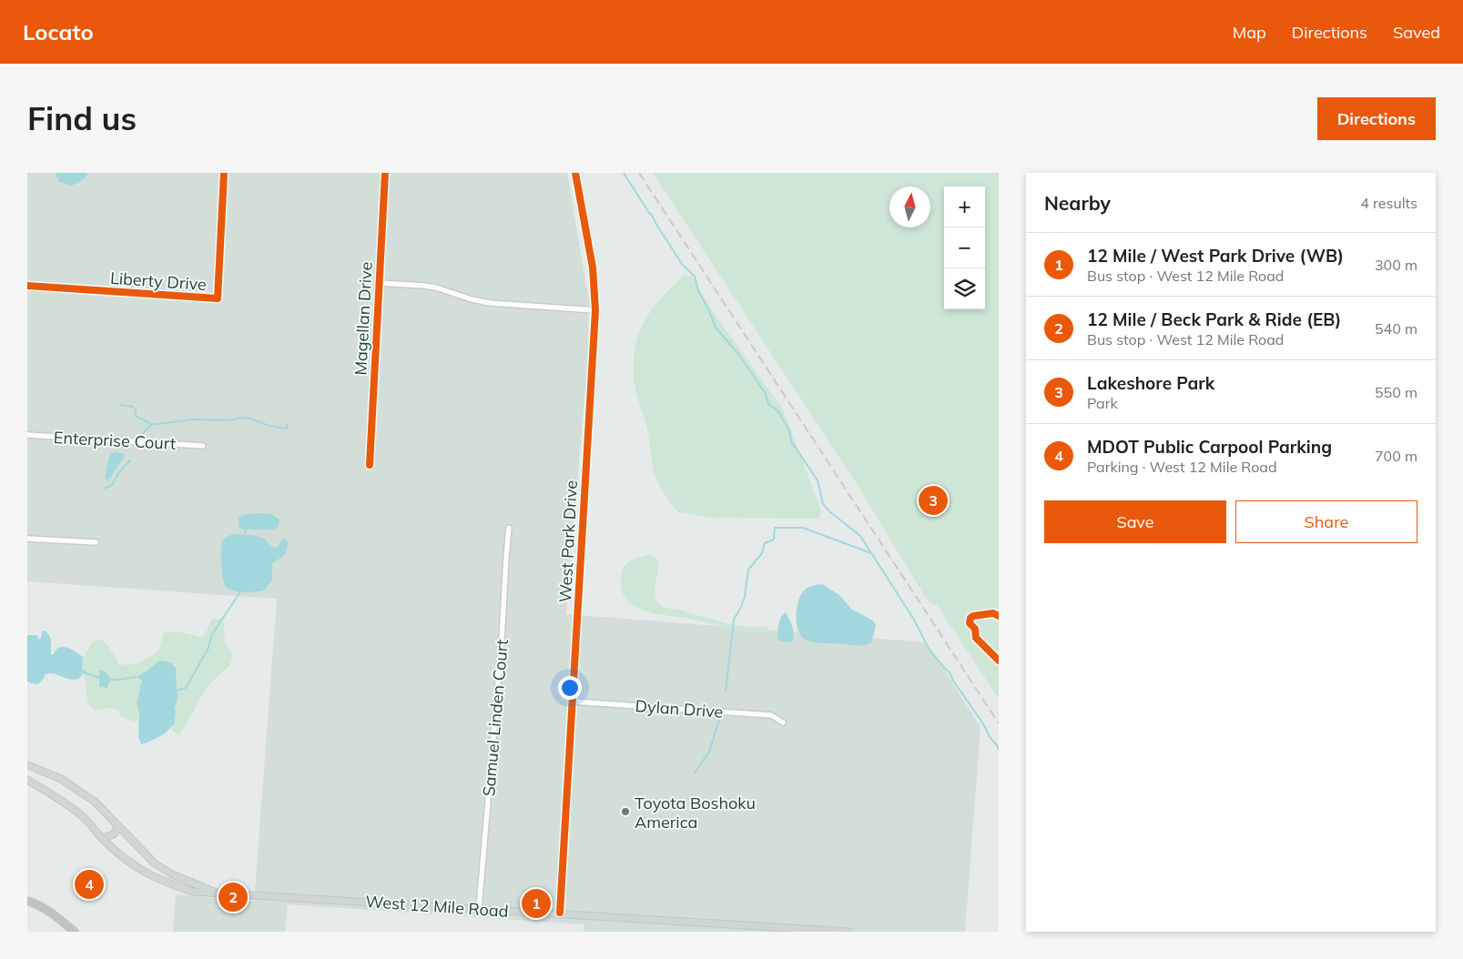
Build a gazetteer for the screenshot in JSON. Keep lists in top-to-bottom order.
{
  "streets": {
    "main road": ["West 12 Mile Road"],
    "street": [
      "Liberty Drive",
      "Magellan Drive",
      "Enterprise Court",
      "West Park Drive",
      "Dylan Drive",
      "Samuel Linden Court"
    ]
  },
  "crossings": [
    ["West Park Drive", "Dylan Drive"],
    ["West Park Drive", "West 12 Mile Road"],
    ["Samuel Linden Court", "West 12 Mile Road"]
  ],
  "places": ["Toyota Boshoku America"],
  "north": "top",
  "page": {
    "header": "Locato",
    "nav": ["Map", "Directions", "Saved"],
    "buttons": [
      "Directions",
      ["Save", "Share"]
    ],
    "title": "Find us",
    "heading": ["Nearby", "4 results"],
    "map_buttons": ["+", "−"],
    "list": [
      {
        "mark": "1",
        "name": "12 Mile / West Park Drive (WB)",
        "note": "Bus stop · West 12 Mile Road",
        "value": "300 m"
      },
      {
        "mark": "2",
        "name": "12 Mile / Beck Park & Ride (EB)",
        "note": "Bus stop · West 12 Mile Road",
        "value": "540 m"
      },
      {
        "mark": "3",
        "name": "Lakeshore Park",
        "note": "Park",
        "value": "550 m"
      },
      {
        "mark": "4",
        "name": "MDOT Public Carpool Parking",
        "note": "Parking · West 12 Mile Road",
        "value": "700 m"
      }
    ],
    "pins": [
      "3",
      "4",
      "2",
      "1"
    ]
  }
}
